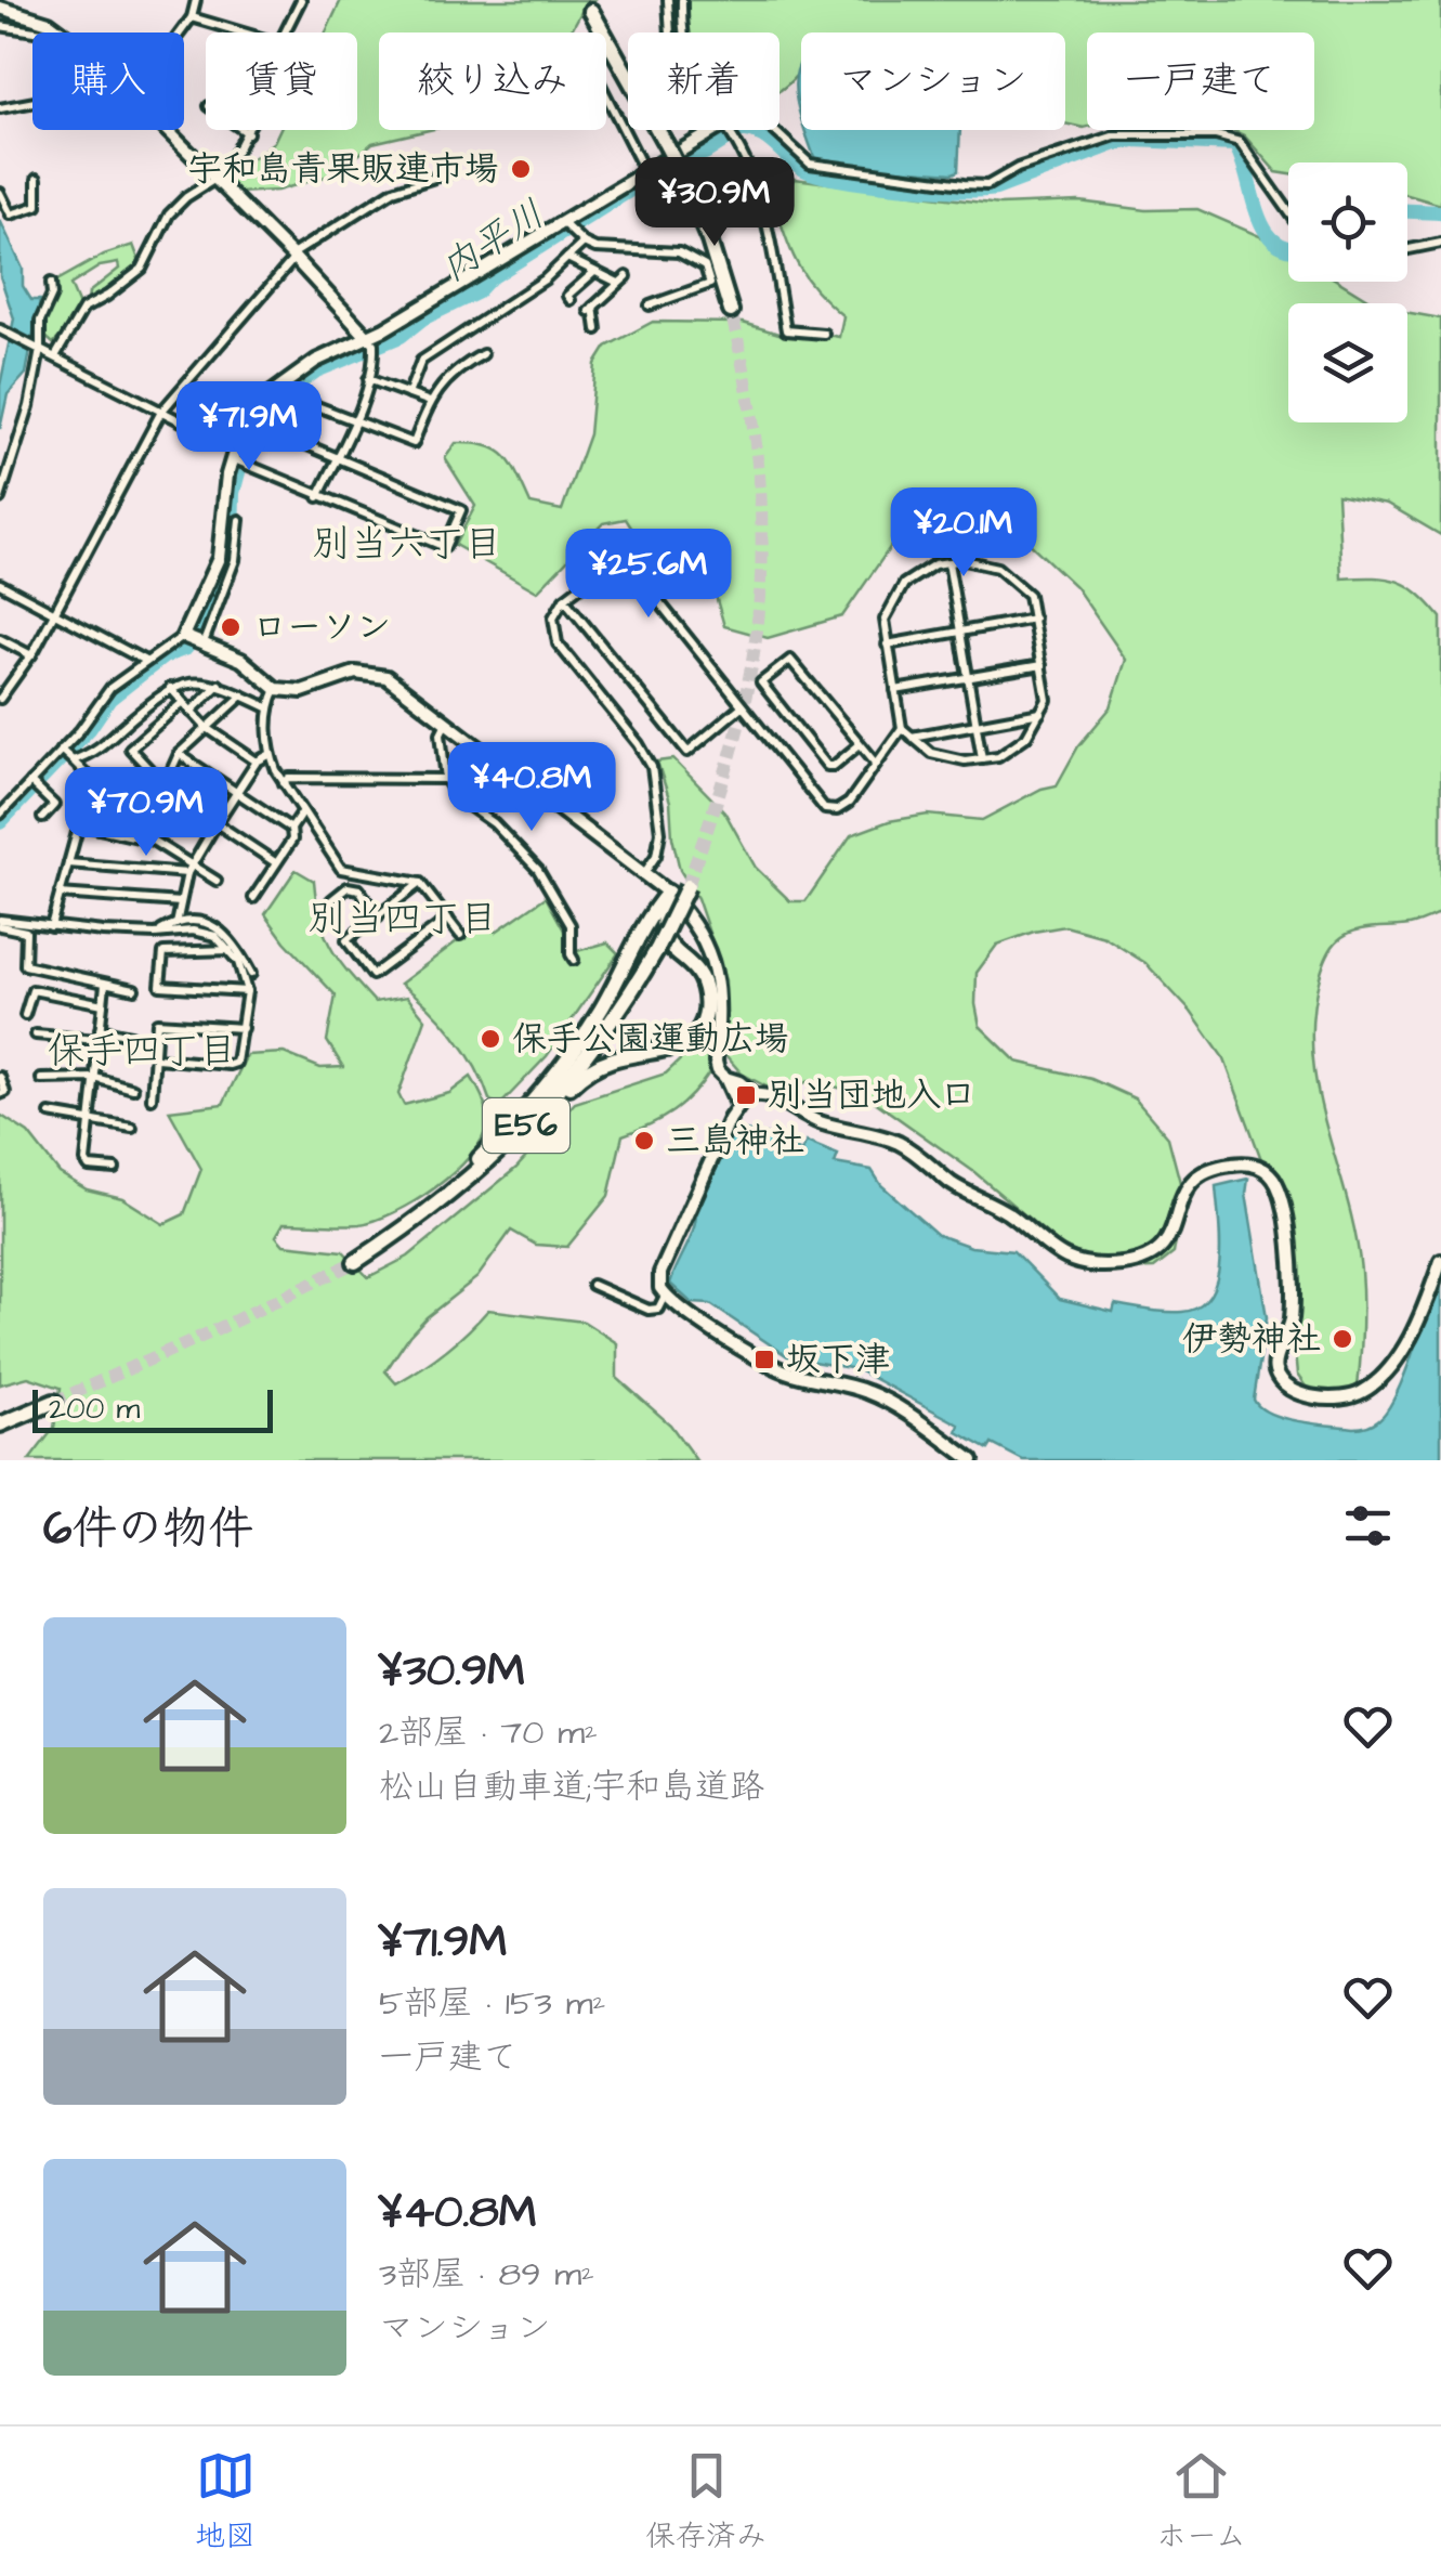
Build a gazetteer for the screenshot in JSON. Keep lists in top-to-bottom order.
{
  "streets": {
    "highway": ["E56"]
  },
  "districts": ["別当六丁目", "別当四丁目", "保手四丁目"],
  "water": ["内平川"],
  "places": {
    "other": [
      "宇和島青果販連市場",
      "ローソン",
      "保手公園運動広場",
      "三島神社",
      "伊勢神社"
    ],
    "transit": ["別当団地入口", "坂下津"]
  },
  "scale_bar": "200 m",
  "page": {
    "chip": [
      "購入",
      "賃貸",
      "絞り込み",
      "新着",
      "マンション",
      "一戸建て"
    ],
    "price": [
      "¥30.9M",
      "¥71.9M",
      "¥20.1M",
      "¥25.6M",
      "¥40.8M",
      "¥70.9M"
    ],
    "scale": "200 m",
    "heading": "6件の物件",
    "list": [
      {
        "name": "¥30.9M",
        "note": "2部屋 · 70 m² · 松山自動車道;宇和島道路"
      },
      {
        "name": "¥71.9M",
        "note": "5部屋 · 153 m² · 一戸建て"
      },
      {
        "name": "¥40.8M",
        "note": "3部屋 · 89 m² · マンション"
      }
    ],
    "tabs": ["地図", "保存済み", "ホーム"]
  }
}
